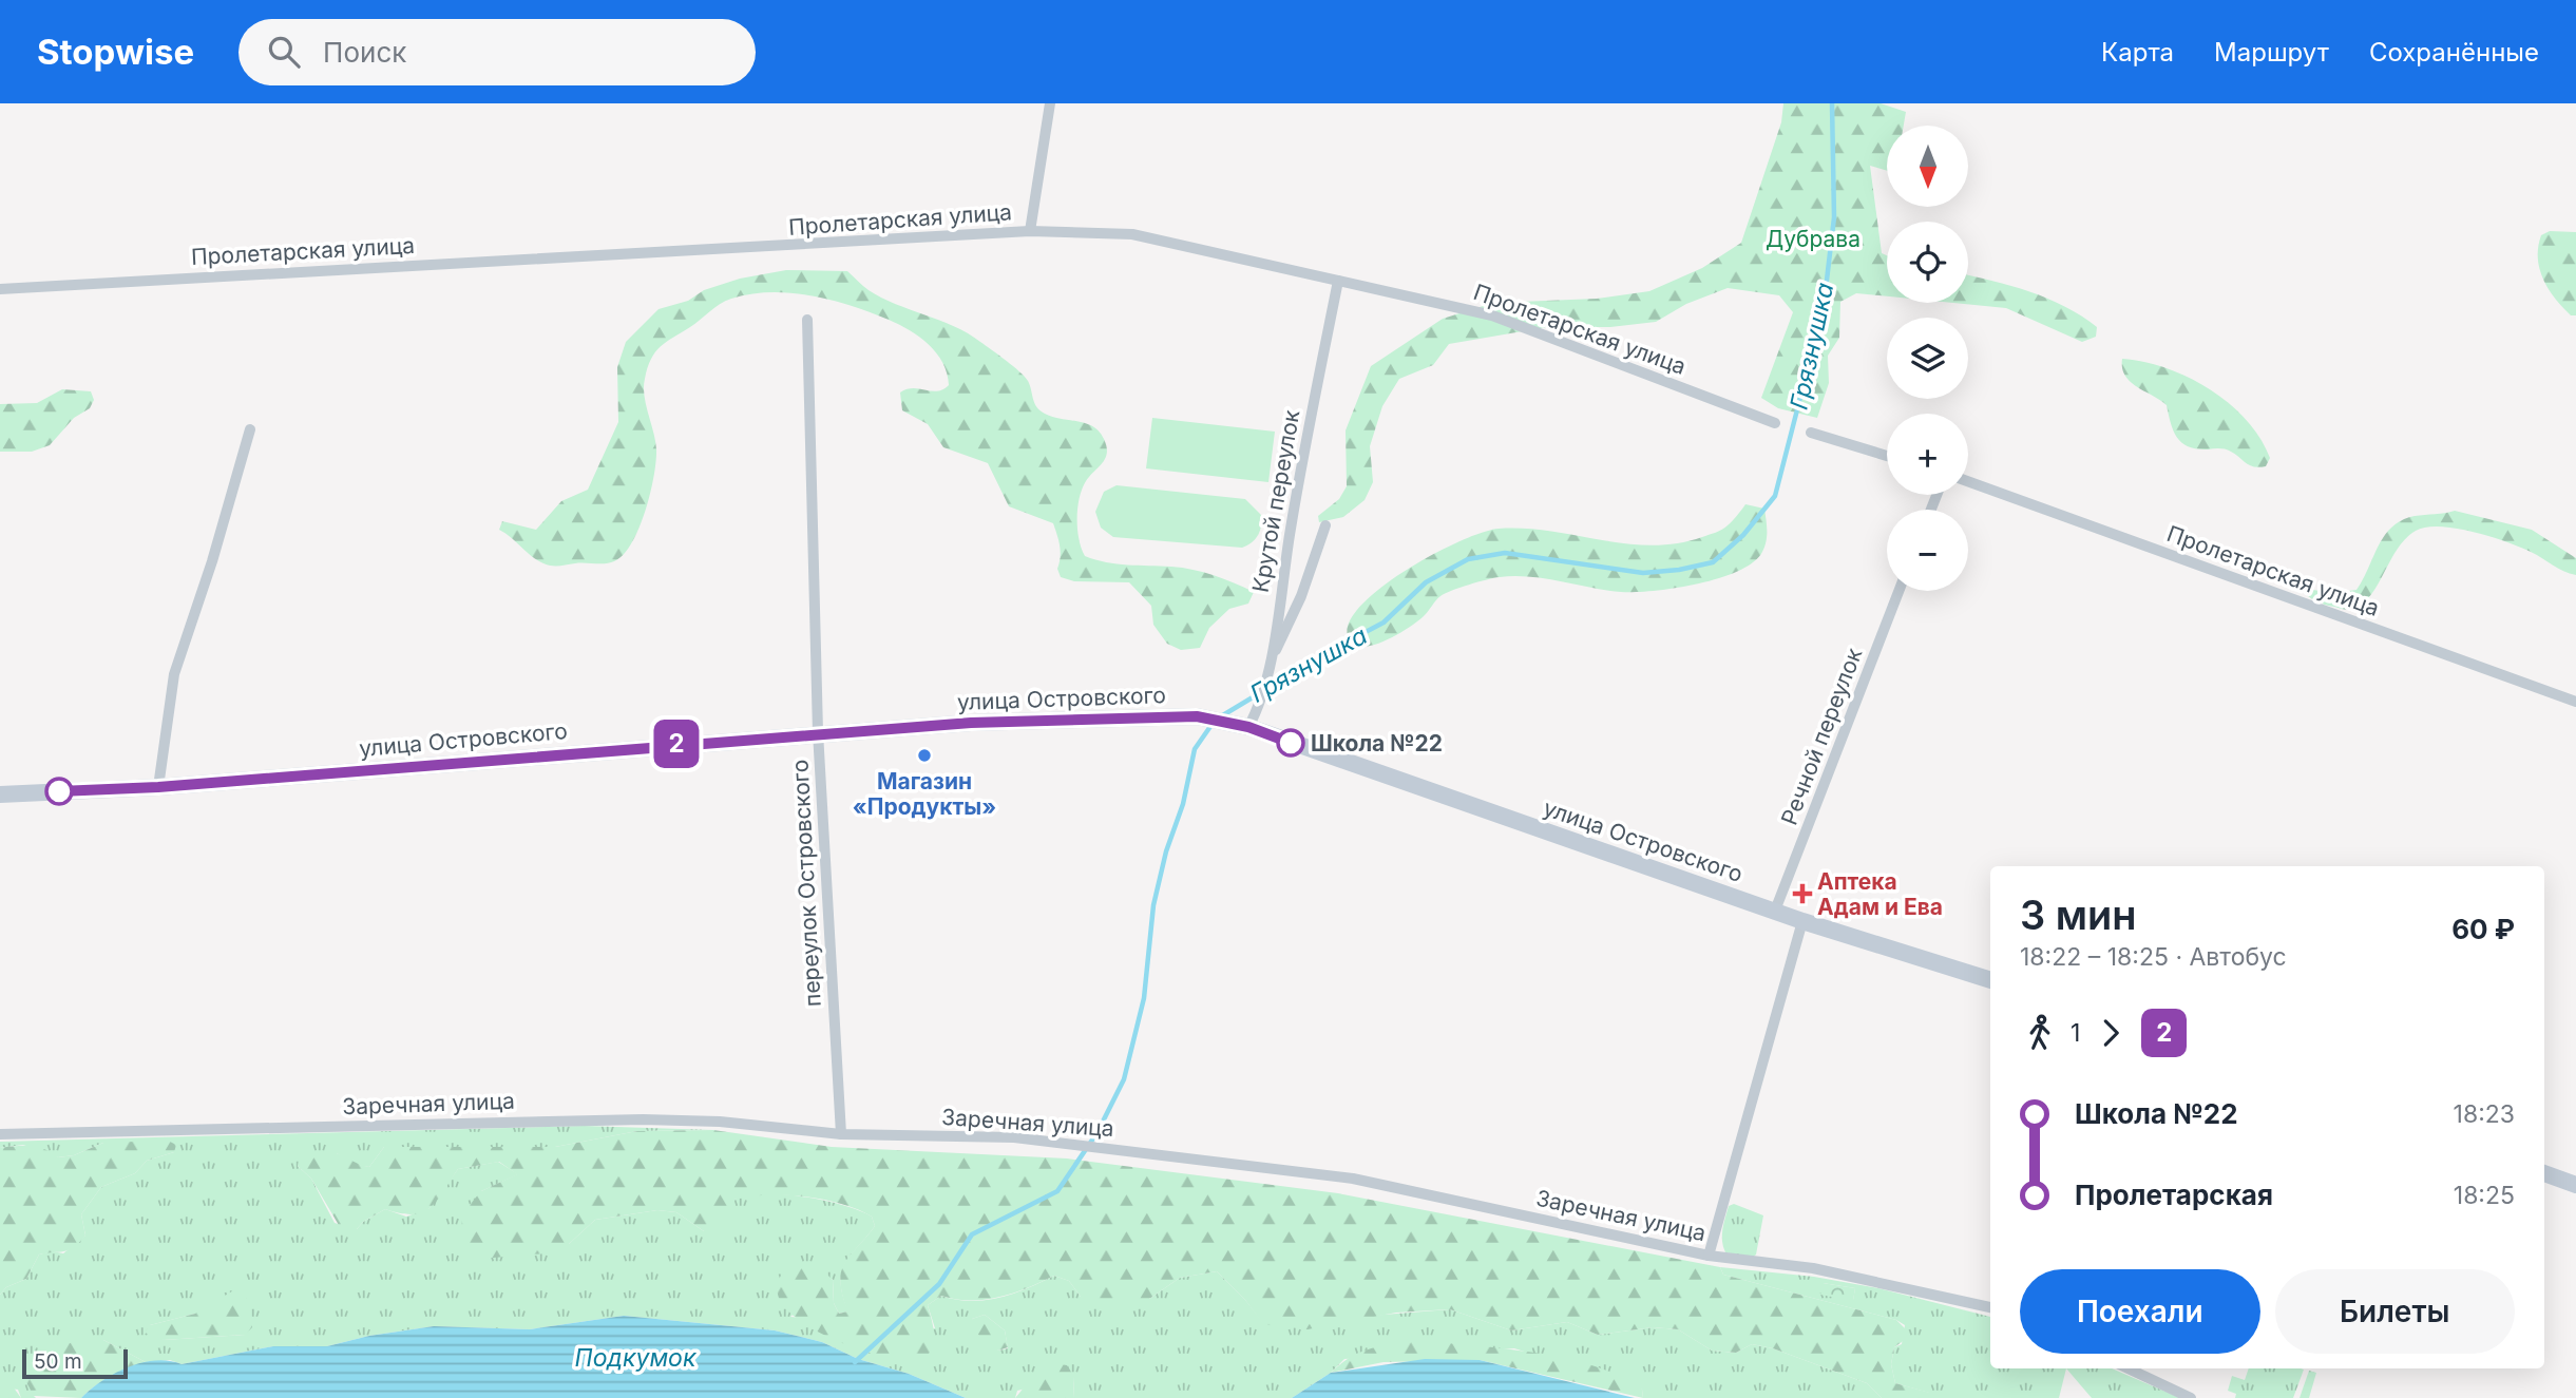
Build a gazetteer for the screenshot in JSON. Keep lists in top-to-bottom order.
{
  "streets": {
    "street": [
      "Пролетарская улица",
      "Крутой переулок",
      "улица Островского",
      "Речной переулок",
      "переулок Островского",
      "Заречная улица"
    ]
  },
  "crossings": [
    ["Пролетарская улица", "Крутой переулок"],
    ["Крутой переулок", "улица Островского"],
    ["улица Островского", "Речной переулок"],
    ["улица Островского", "переулок Островского"],
    ["переулок Островского", "Заречная улица"]
  ],
  "water": ["Грязнушка", "Подкумок"],
  "parks": ["Дубрава"],
  "places": {
    "other": ["Школа №22", "Магазин «Продукты»"],
    "health": ["Аптека Адам и Ева"]
  },
  "lines": ["bus line 2"],
  "scale_bar": "50 m",
  "north": "bottom",
  "page": {
    "header": "Stopwise",
    "search": "Поиск",
    "nav": ["Карта", "Маршрут", "Сохранённые"],
    "on_map": "2",
    "map_buttons": ["+", "−"],
    "heading": ["3 мин", "18:22 – 18:25 · Автобус", "60 ₽"],
    "legs": ["1", "2"],
    "list": [
      {
        "name": "Школа №22",
        "value": "18:23"
      },
      {
        "name": "Пролетарская",
        "value": "18:25"
      }
    ],
    "buttons": ["Поехали", "Билеты"],
    "scale": "50 m"
  }
}
